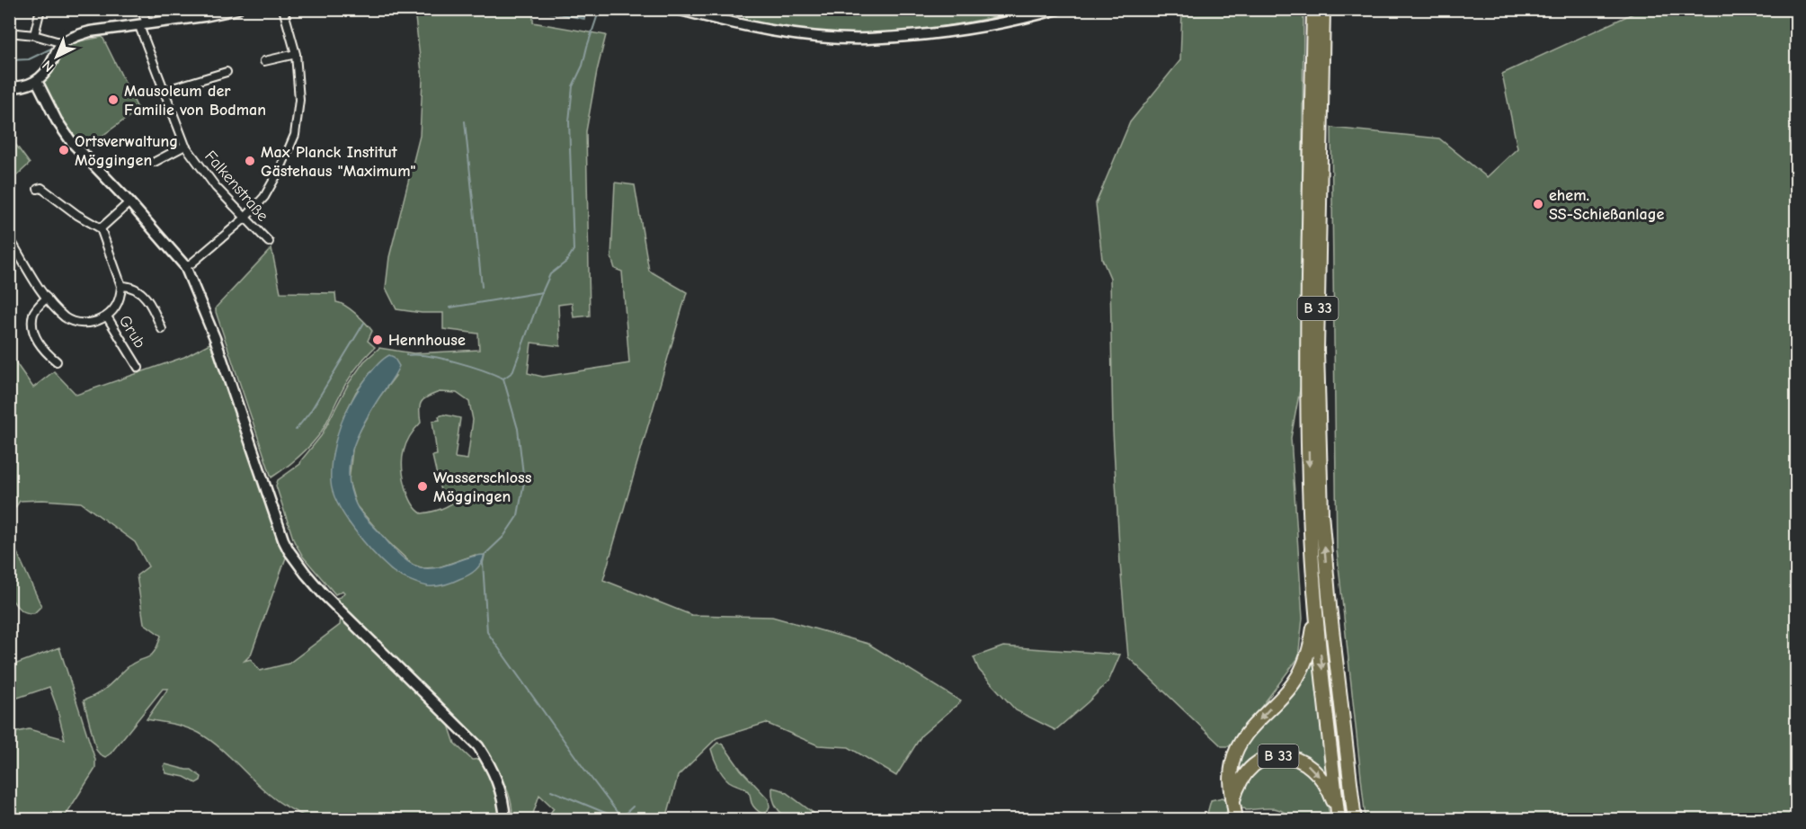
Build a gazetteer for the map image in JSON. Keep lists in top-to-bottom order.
{
  "streets": {
    "highway": ["B 33"],
    "street": ["Falkenstraße", "Grub"]
  },
  "places": [
    "Mausoleum der Familie von Bodman",
    "Ortsverwaltung Möggingen",
    "Max Planck Institut Gästehaus \"Maximum\"",
    "ehem. SS-Schießanlage",
    "Hennhouse",
    "Wasserschloss Möggingen"
  ],
  "north": "bottom left"
}
